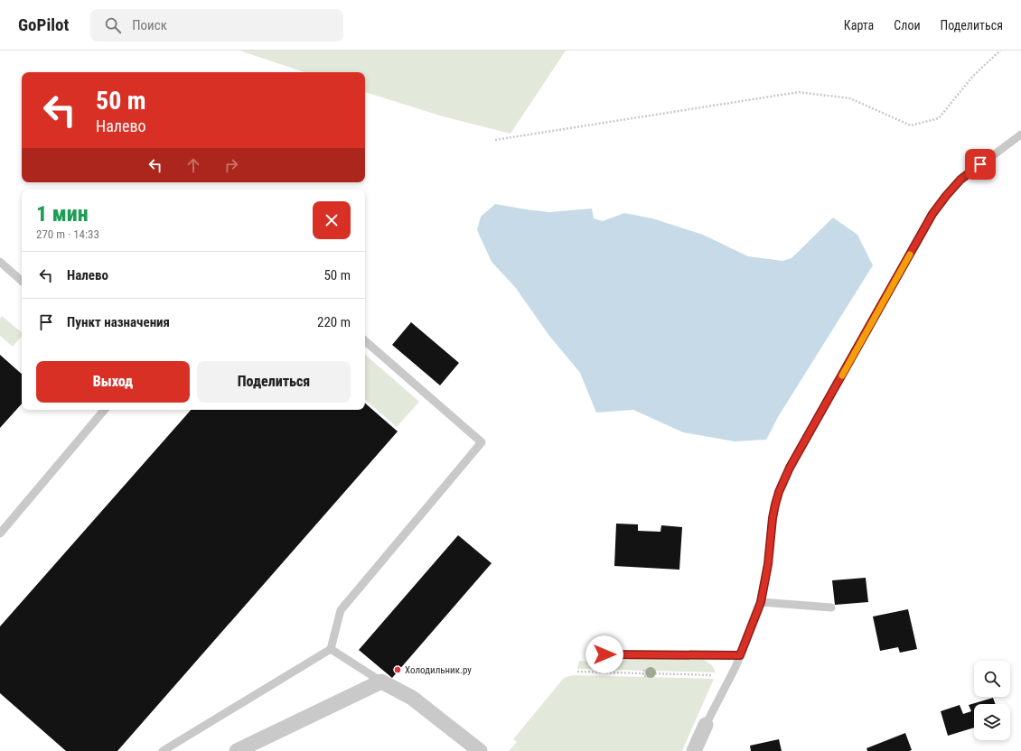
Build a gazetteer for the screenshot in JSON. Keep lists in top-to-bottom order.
{
  "places": ["Холодильник.ру"],
  "page": {
    "header": "GoPilot",
    "search": "Поиск",
    "nav": ["Карта", "Слои", "Поделиться"],
    "turn": ["50 m", "Налево"],
    "heading": ["1 мин", "270 m · 14:33"],
    "list": [
      {
        "name": "Налево",
        "value": "50 m"
      },
      {
        "name": "Пункт назначения",
        "value": "220 m"
      }
    ],
    "buttons": ["Выход", "Поделиться"]
  }
}
